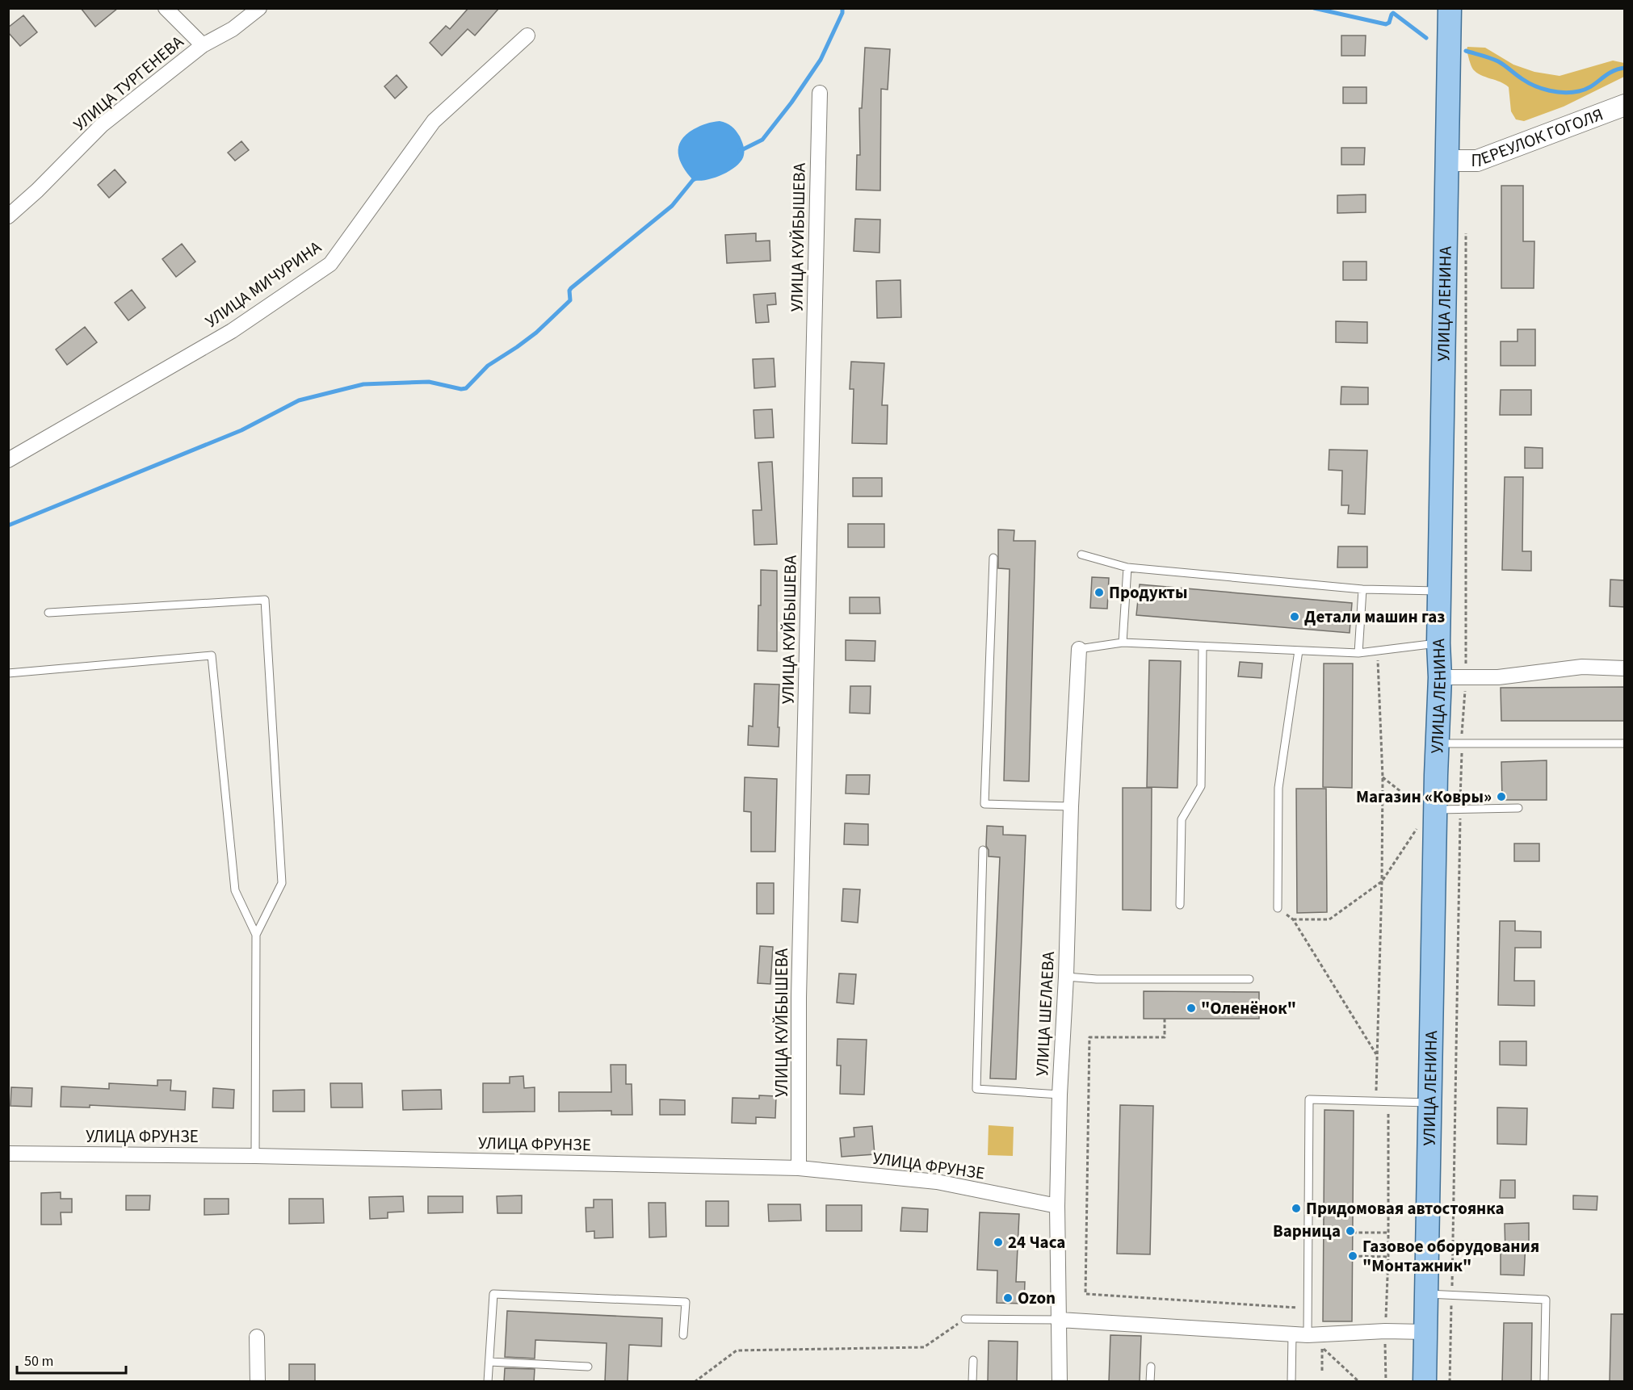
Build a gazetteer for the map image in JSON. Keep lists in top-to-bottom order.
{
  "streets": {
    "main road": ["ПЕРЕУЛОК ГОГОЛЯ", "УЛИЦА ЛЕНИНА"],
    "street": [
      "УЛИЦА ТУРГЕНЕВА",
      "УЛИЦА КУЙБЫШЕВА",
      "УЛИЦА МИЧУРИНА",
      "УЛИЦА ШЕЛАЕВА",
      "УЛИЦА ФРУНЗЕ"
    ]
  },
  "crossings": [
    ["ПЕРЕУЛОК ГОГОЛЯ", "УЛИЦА ЛЕНИНА"],
    ["УЛИЦА КУЙБЫШЕВА", "УЛИЦА ФРУНЗЕ"],
    ["УЛИЦА ШЕЛАЕВА", "УЛИЦА ФРУНЗЕ"]
  ],
  "places": [
    "Продукты",
    "Детали машин газ",
    "Магазин «Ковры»",
    "\"Оленёнок\"",
    "Придомовая автостоянка",
    "Варница",
    "24 Часа",
    "Газовое оборудования \"Монтажник\"",
    "Ozon"
  ],
  "scale_bar": "50 m"
}
